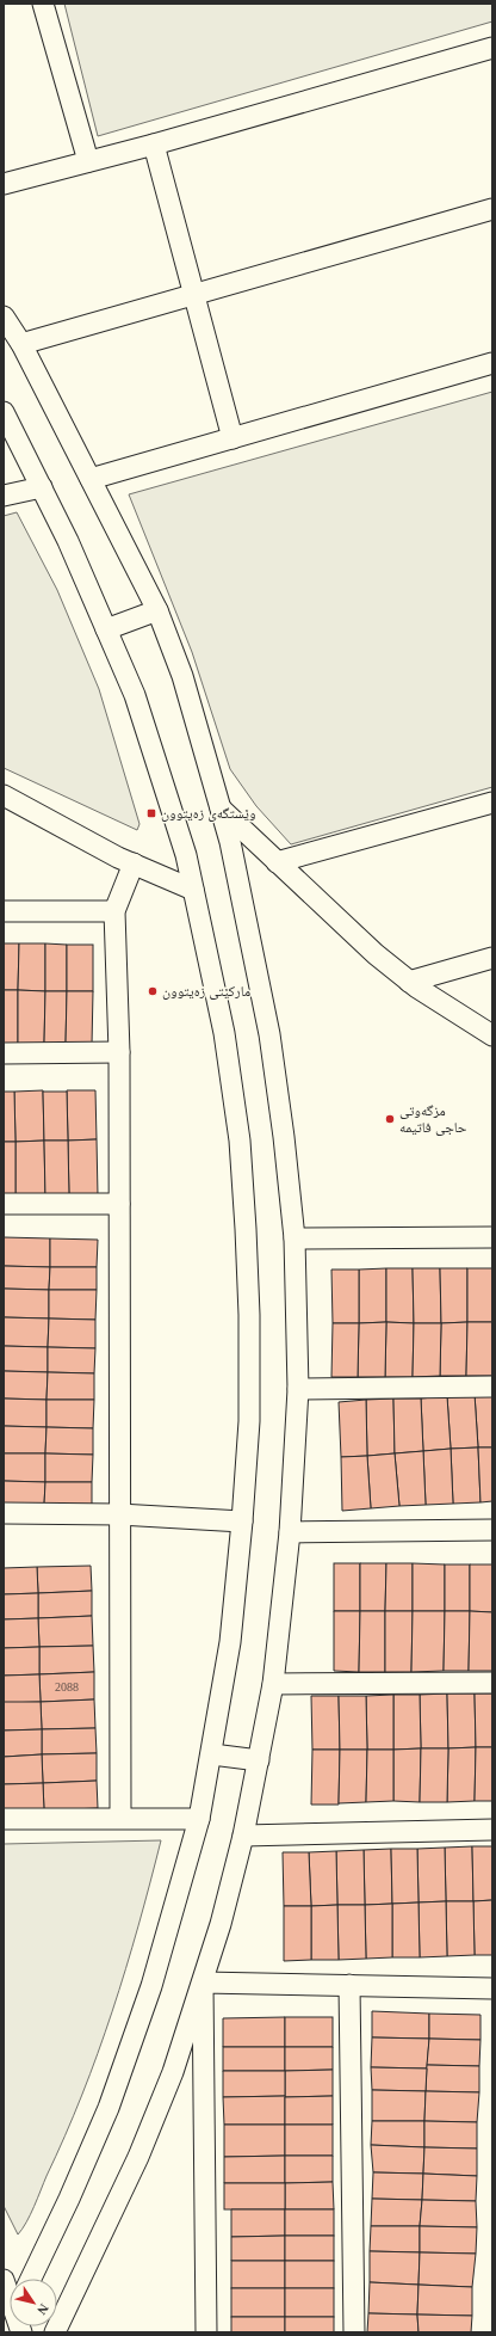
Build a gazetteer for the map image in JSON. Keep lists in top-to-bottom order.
{
  "places": {
    "transit": ["وێستگەی زەیتوون"],
    "other": ["مارکێتی زەیتوون", "مزگەوتی حاجی فاتیمە"]
  },
  "house_numbers": ["2088"],
  "north": "bottom right"
}
